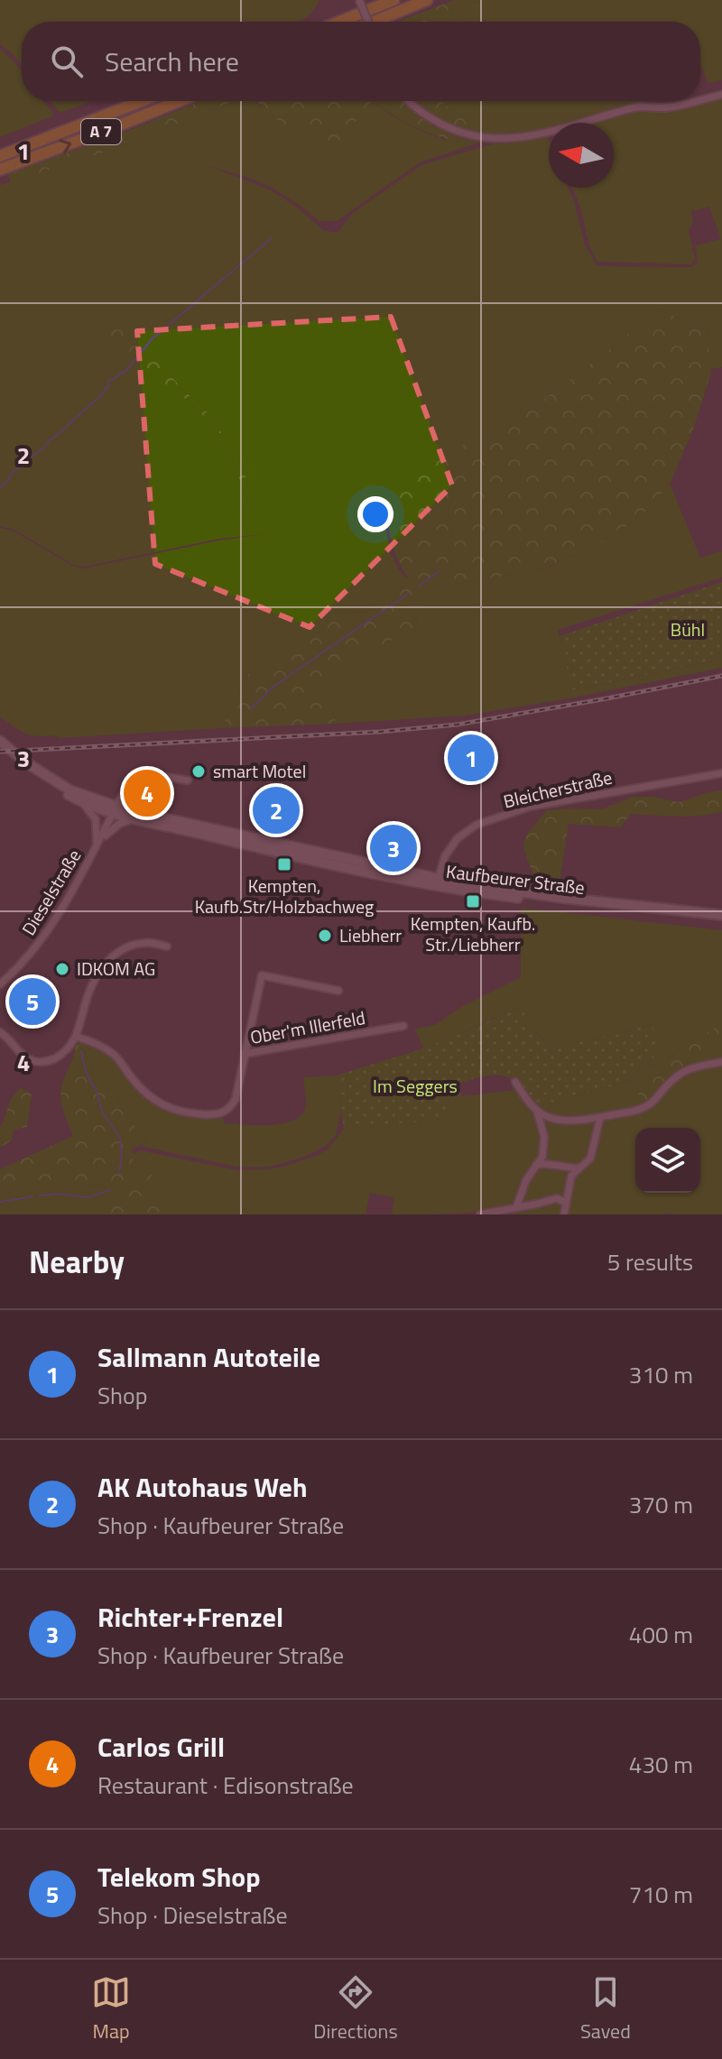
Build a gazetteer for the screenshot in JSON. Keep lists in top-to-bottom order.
{
  "streets": {
    "highway": ["A 7"],
    "main road": ["Kaufbeurer Straße"],
    "street": ["Bleicherstraße", "Dieselstraße", "Ober'm Illerfeld"]
  },
  "crossings": [
    ["Bleicherstraße", "Kaufbeurer Straße"],
    ["Kaufbeurer Straße", "Dieselstraße"]
  ],
  "parks": ["Bühl", "Im Seggers"],
  "places": {
    "other": ["smart Motel", "Liebherr", "IDKOM AG"],
    "transit": ["Kempten, Kaufb.Str/Holzbachweg", "Kempten, Kaufb. Str./Liebherr"]
  },
  "north": "left",
  "page": {
    "search": "Search here",
    "pins": [
      "1",
      "4",
      "2",
      "3",
      "5"
    ],
    "heading": ["Nearby", "5 results"],
    "list": [
      {
        "mark": "1",
        "name": "Sallmann Autoteile",
        "note": "Shop",
        "value": "310 m"
      },
      {
        "mark": "2",
        "name": "AK Autohaus Weh",
        "note": "Shop · Kaufbeurer Straße",
        "value": "370 m"
      },
      {
        "mark": "3",
        "name": "Richter+Frenzel",
        "note": "Shop · Kaufbeurer Straße",
        "value": "400 m"
      },
      {
        "mark": "4",
        "name": "Carlos Grill",
        "note": "Restaurant · Edisonstraße",
        "value": "430 m"
      },
      {
        "mark": "5",
        "name": "Telekom Shop",
        "note": "Shop · Dieselstraße",
        "value": "710 m"
      }
    ],
    "nav": ["Map", "Directions", "Saved"]
  },
  "grid": {
    "rows": [
      "1",
      "2",
      "3",
      "4"
    ]
  }
}
